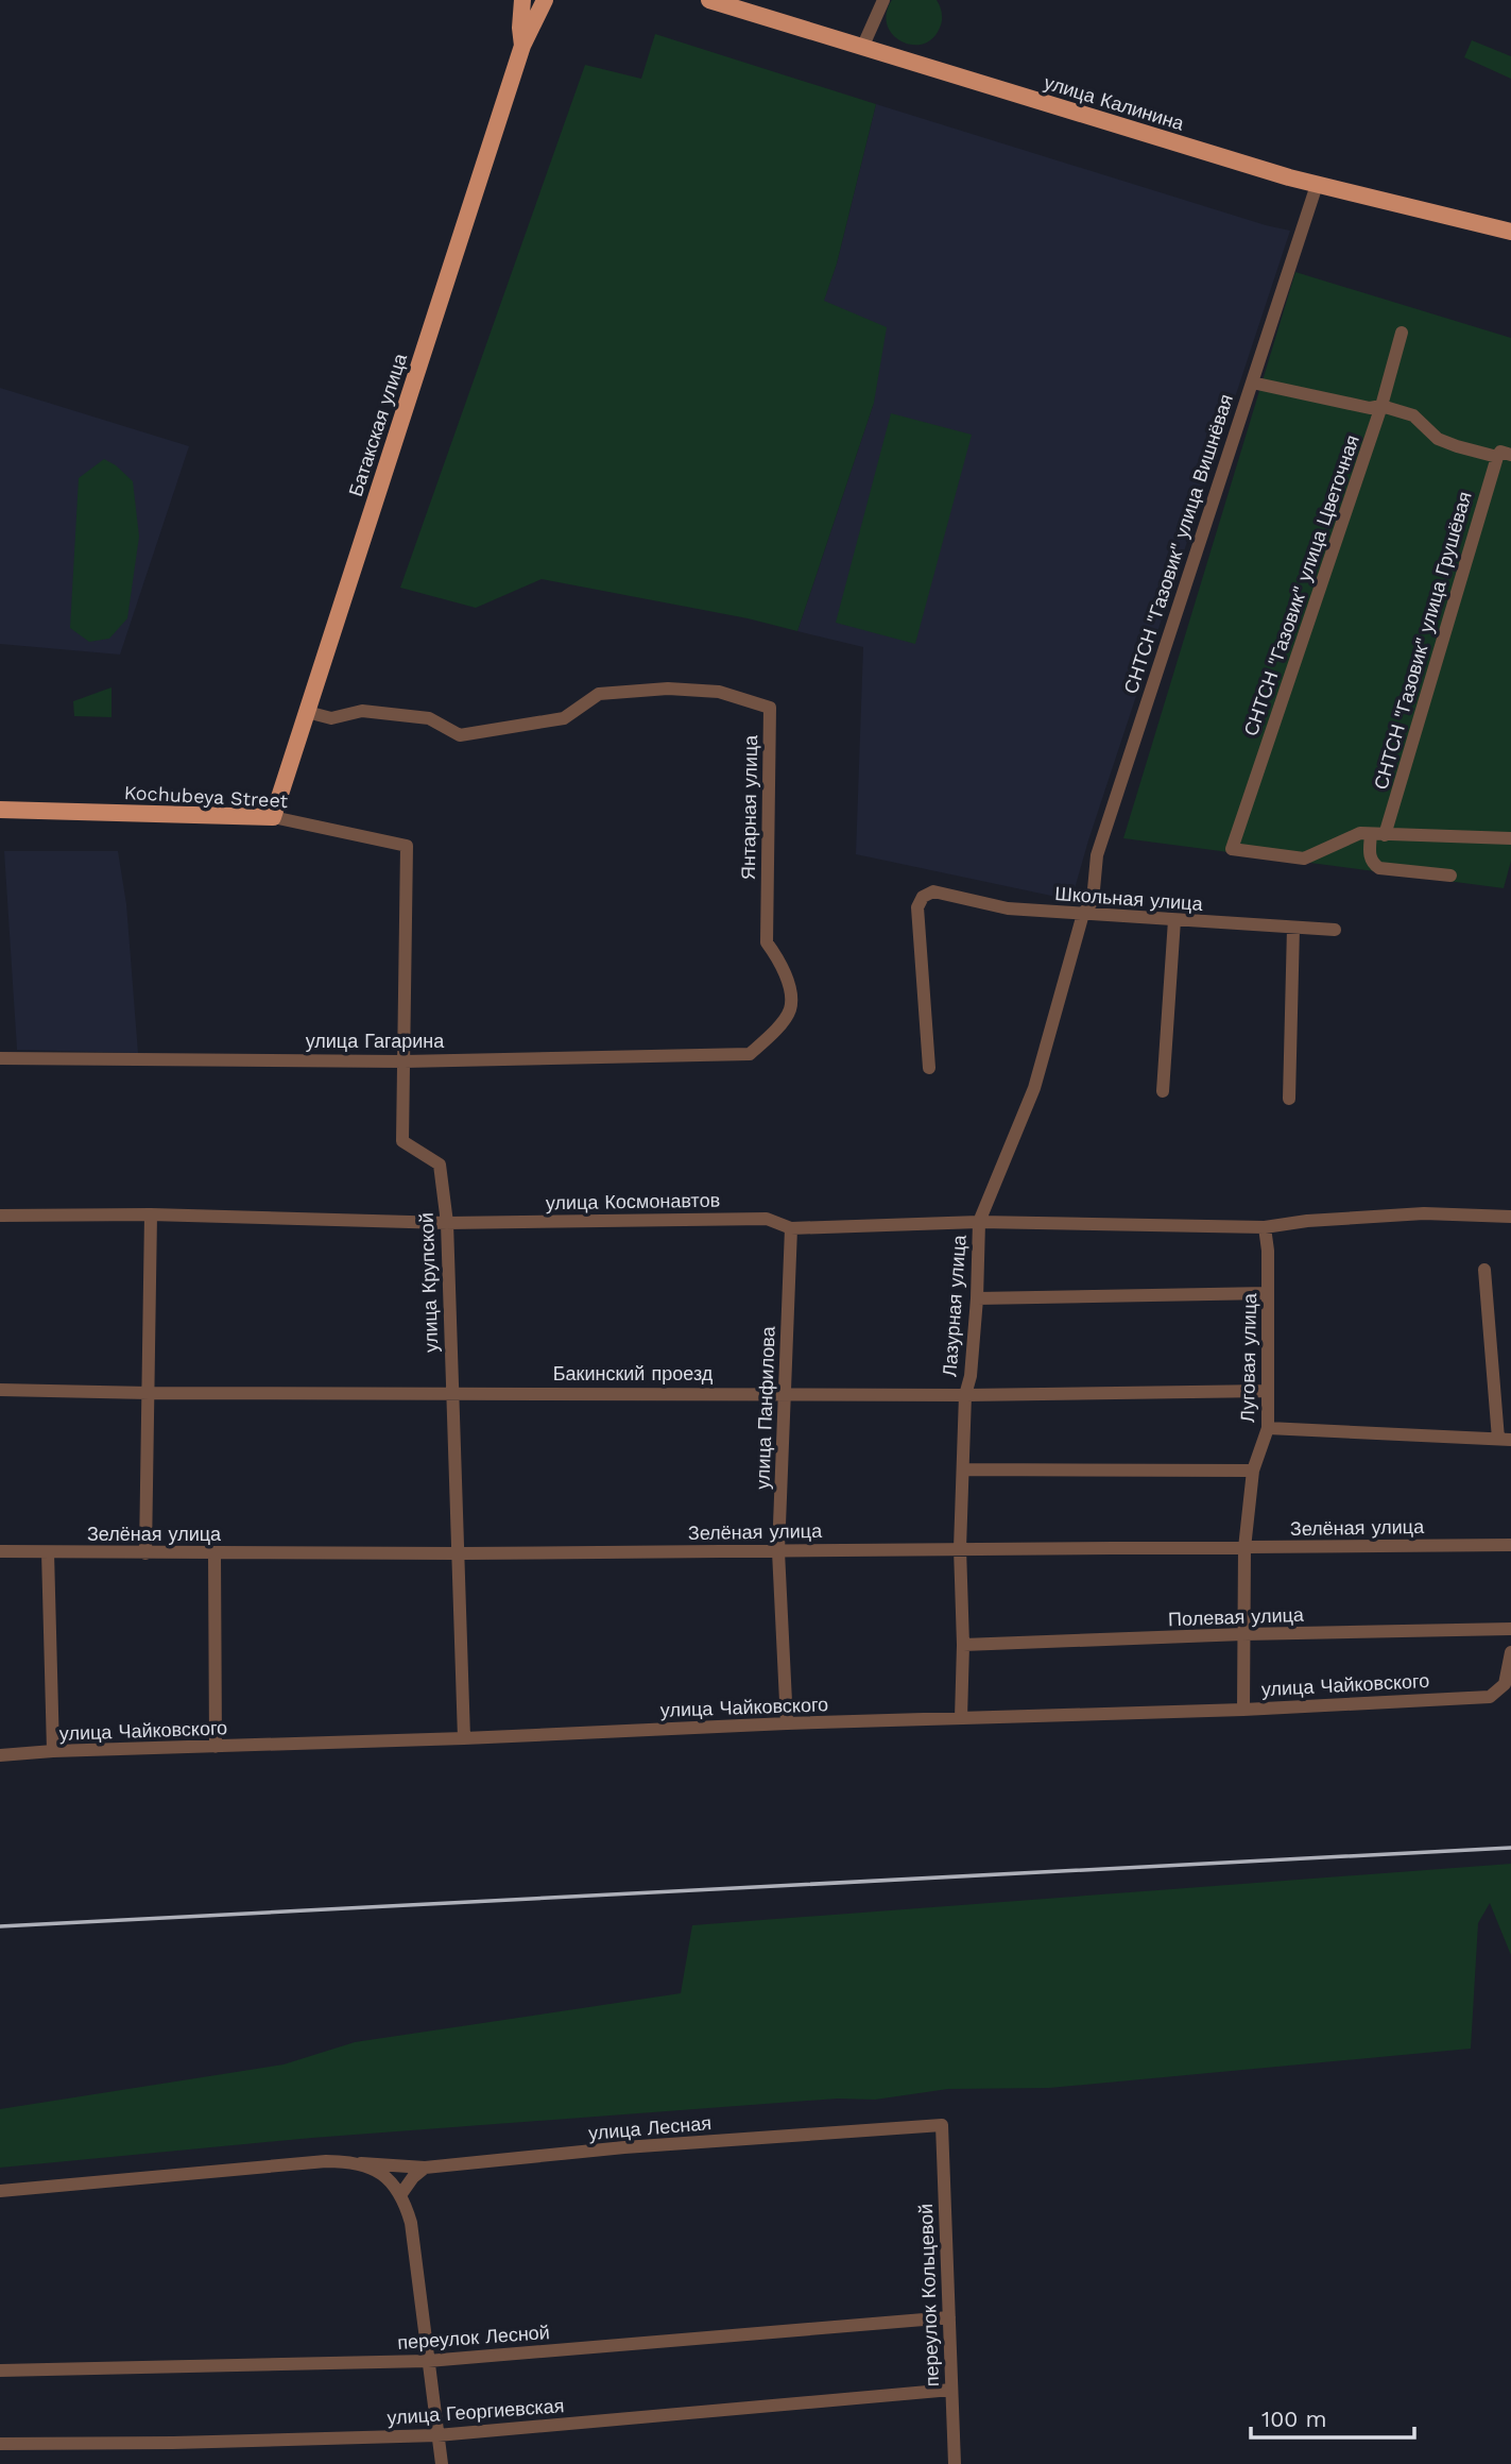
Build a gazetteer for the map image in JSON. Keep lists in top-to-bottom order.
{
  "streets": {
    "main road": ["улица Калинина", "Батакская улица", "Kochubeya Street"],
    "street": [
      "СНТСН \"Газовик\" улица Вишнёвая",
      "СНТСН \"Газовик\" улица Цветочная",
      "СНТСН \"Газовик\" улица Грушёвая",
      "Янтарная улица",
      "Школьная улица",
      "улица Гагарина",
      "улица Космонавтов",
      "улица Крупской",
      "Лазурная улица",
      "Луговая улица",
      "Бакинский проезд",
      "улица Панфилова",
      "Зелёная улица",
      "Полевая улица",
      "улица Чайковского",
      "улица Лесная",
      "переулок Кольцевой",
      "переулок Лесной",
      "улица Георгиевская"
    ]
  },
  "crossings": [
    ["улица Калинина", "СНТСН \"Газовик\" улица Вишнёвая"],
    ["Батакская улица", "Kochubeya Street"],
    ["Батакская улица", "Янтарная улица"],
    ["СНТСН \"Газовик\" улица Вишнёвая", "Школьная улица"],
    ["СНТСН \"Газовик\" улица Вишнёвая", "Лазурная улица"],
    ["СНТСН \"Газовик\" улица Цветочная", "СНТСН \"Газовик\" улица Грушёвая"],
    ["Kochubeya Street", "улица Крупской"],
    ["Янтарная улица", "улица Гагарина"],
    ["Школьная улица", "Лазурная улица"],
    ["улица Гагарина", "улица Крупской"],
    ["улица Космонавтов", "улица Крупской"],
    ["улица Космонавтов", "Лазурная улица"],
    ["улица Космонавтов", "Луговая улица"],
    ["улица Космонавтов", "улица Панфилова"],
    ["улица Крупской", "Бакинский проезд"],
    ["улица Крупской", "Зелёная улица"],
    ["улица Крупской", "улица Чайковского"],
    ["Лазурная улица", "Бакинский проезд"],
    ["Лазурная улица", "Зелёная улица"],
    ["Лазурная улица", "Полевая улица"],
    ["Лазурная улица", "улица Чайковского"],
    ["Луговая улица", "Бакинский проезд"],
    ["Луговая улица", "Зелёная улица"],
    ["Луговая улица", "Полевая улица"],
    ["Луговая улица", "улица Чайковского"],
    ["Бакинский проезд", "улица Панфилова"],
    ["улица Панфилова", "Зелёная улица"],
    ["улица Панфилова", "улица Чайковского"],
    ["улица Лесная", "переулок Кольцевой"],
    ["переулок Кольцевой", "переулок Лесной"],
    ["переулок Кольцевой", "улица Георгиевская"]
  ],
  "scale_bar": "100 m"
}
